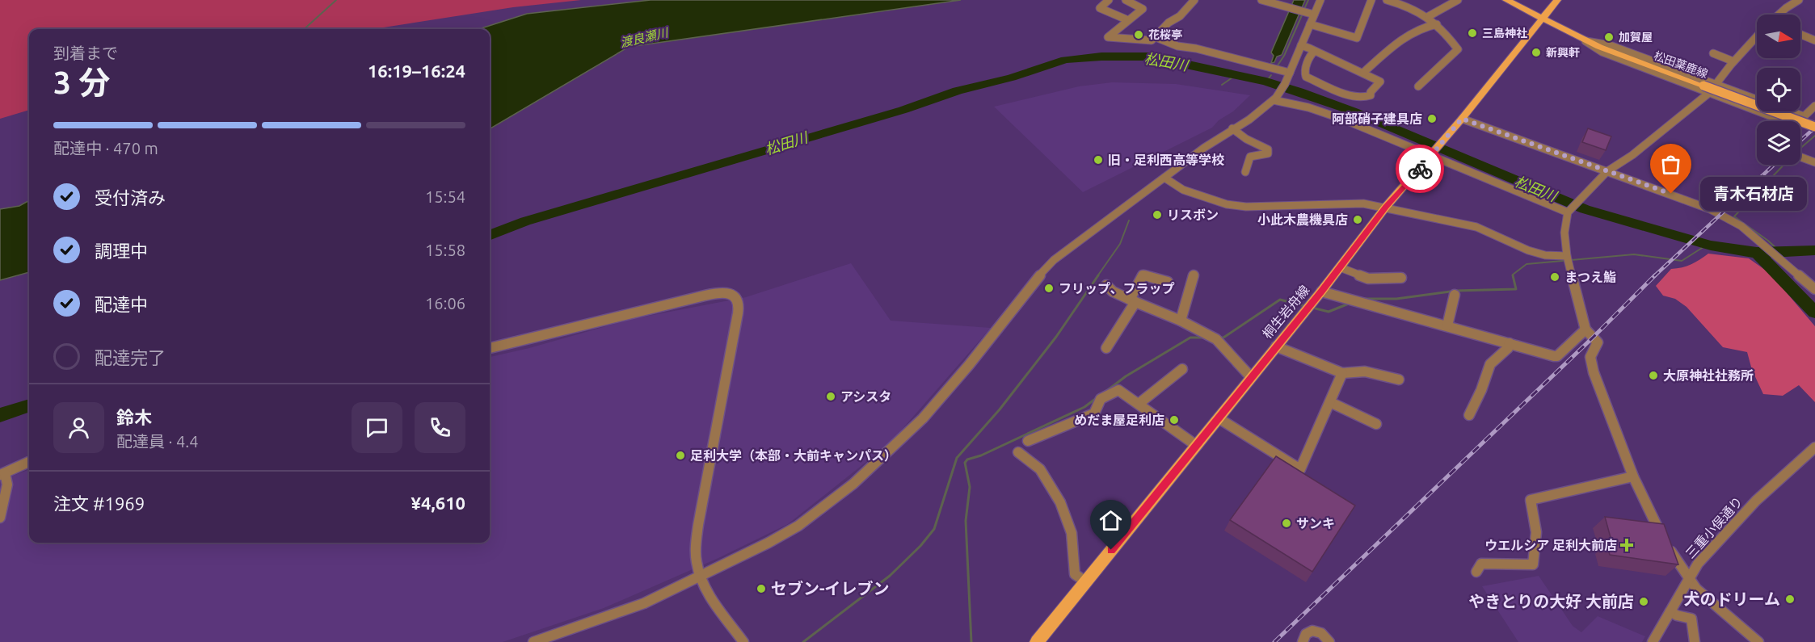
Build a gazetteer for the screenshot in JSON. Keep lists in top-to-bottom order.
{
  "streets": {
    "main road": ["松田葉鹿線", "桐生岩舟線"],
    "street": ["三重小俣通り"]
  },
  "crossings": [
    ["松田葉鹿線", "桐生岩舟線"]
  ],
  "water": ["渡良瀬川", "松田川"],
  "places": {
    "other": [
      "三島神社",
      "花桜亭",
      "加賀屋",
      "新興軒",
      "阿部硝子建具店",
      "旧・足利西高等学校",
      "青木石材店",
      "リスボン",
      "小此木農機具店",
      "まつえ鮨",
      "フリップ、フラップ",
      "大原神社社務所",
      "アシスタ",
      "めだま屋足利店",
      "足利大学（本部・大前キャンパス）",
      "サンキ",
      "セブン-イレブン",
      "犬のドリーム",
      "やきとりの大好 大前店"
    ],
    "health": ["ウエルシア 足利大前店"]
  },
  "north": "right",
  "page": {
    "heading": ["3 分", "到着まで", "16:19–16:24"],
    "panel": [
      "鈴木",
      "配達員 · 4.4",
      "注文 #1969",
      "¥4,610"
    ],
    "bar": "配達中 · 470 m",
    "list": [
      ["受付済み", "15:54"],
      ["調理中", "15:58"],
      ["配達中", "16:06"],
      "配達完了"
    ],
    "bubble": "青木石材店"
  }
}
